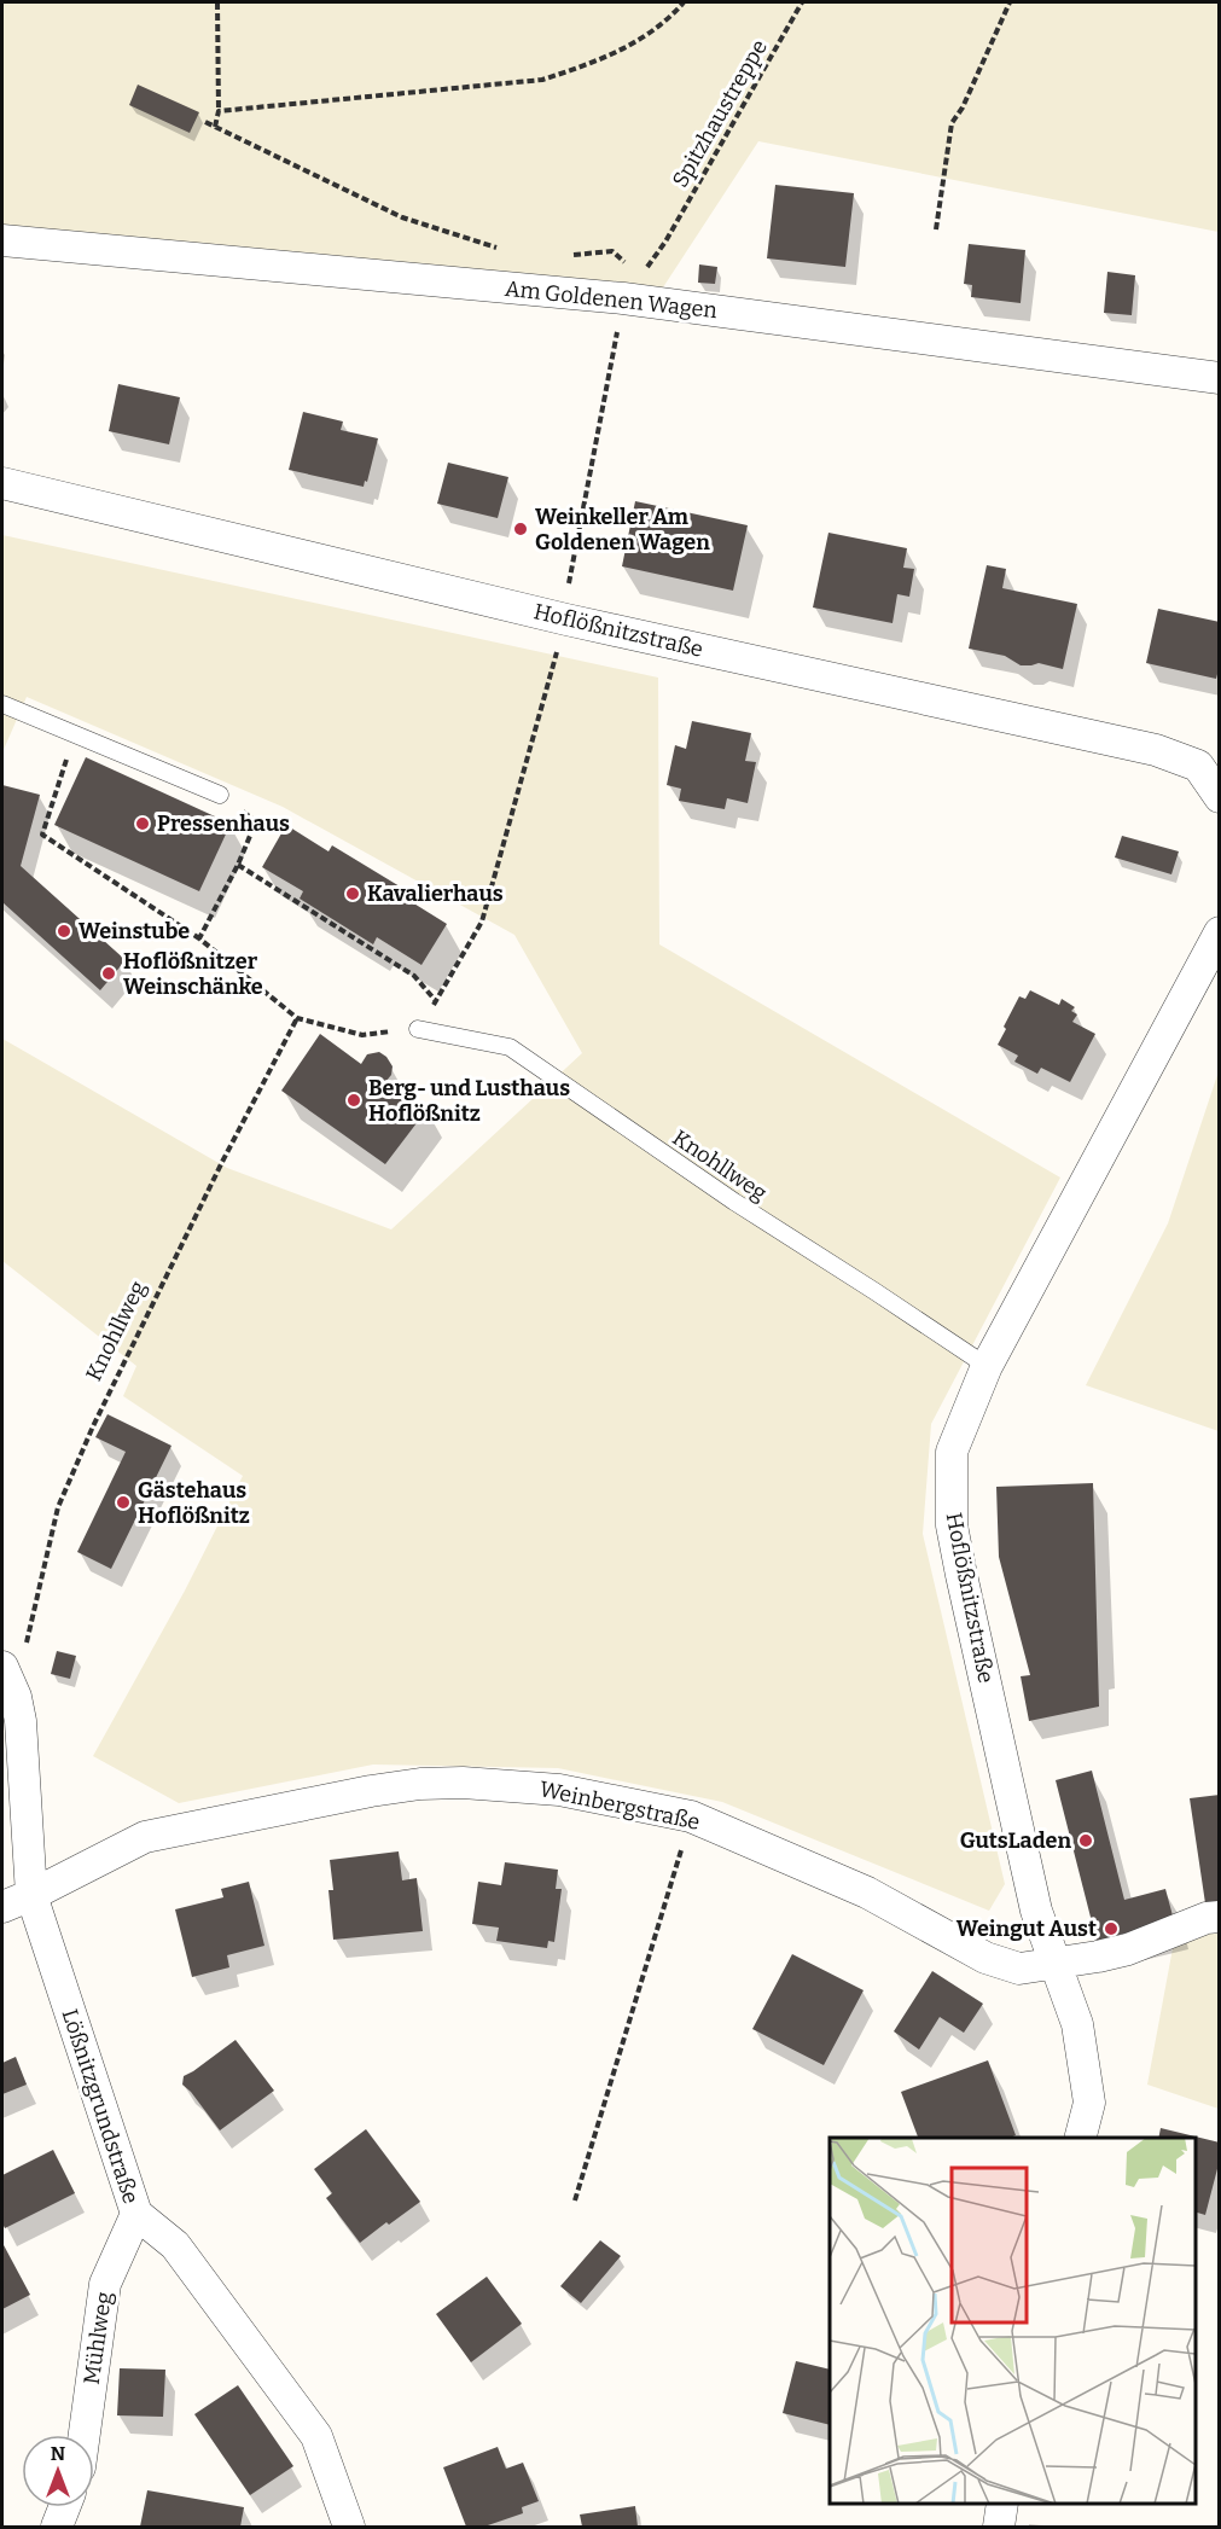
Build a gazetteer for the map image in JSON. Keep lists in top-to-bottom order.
{
  "streets": {
    "street": [
      "Am Goldenen Wagen",
      "Hoflößnitzstraße",
      "Weinbergstraße",
      "Lößnitzgrundstraße",
      "Mühlweg"
    ],
    "lane": ["Knohllweg"],
    "path": ["Spitzhaustreppe"]
  },
  "crossings": [
    ["Hoflößnitzstraße", "Knohllweg"],
    ["Hoflößnitzstraße", "Weinbergstraße"],
    ["Knohllweg", "Lößnitzgrundstraße"],
    ["Weinbergstraße", "Lößnitzgrundstraße"],
    ["Lößnitzgrundstraße", "Mühlweg"]
  ],
  "places": [
    "Weinkeller Am Goldenen Wagen",
    "Pressenhaus",
    "Kavalierhaus",
    "Weinstube",
    "Hoflößnitzer Weinschänke",
    "Berg- und Lusthaus Hoflößnitz",
    "Gästehaus Hoflößnitz",
    "GutsLaden",
    "Weingut Aust"
  ],
  "north": "top"
}
